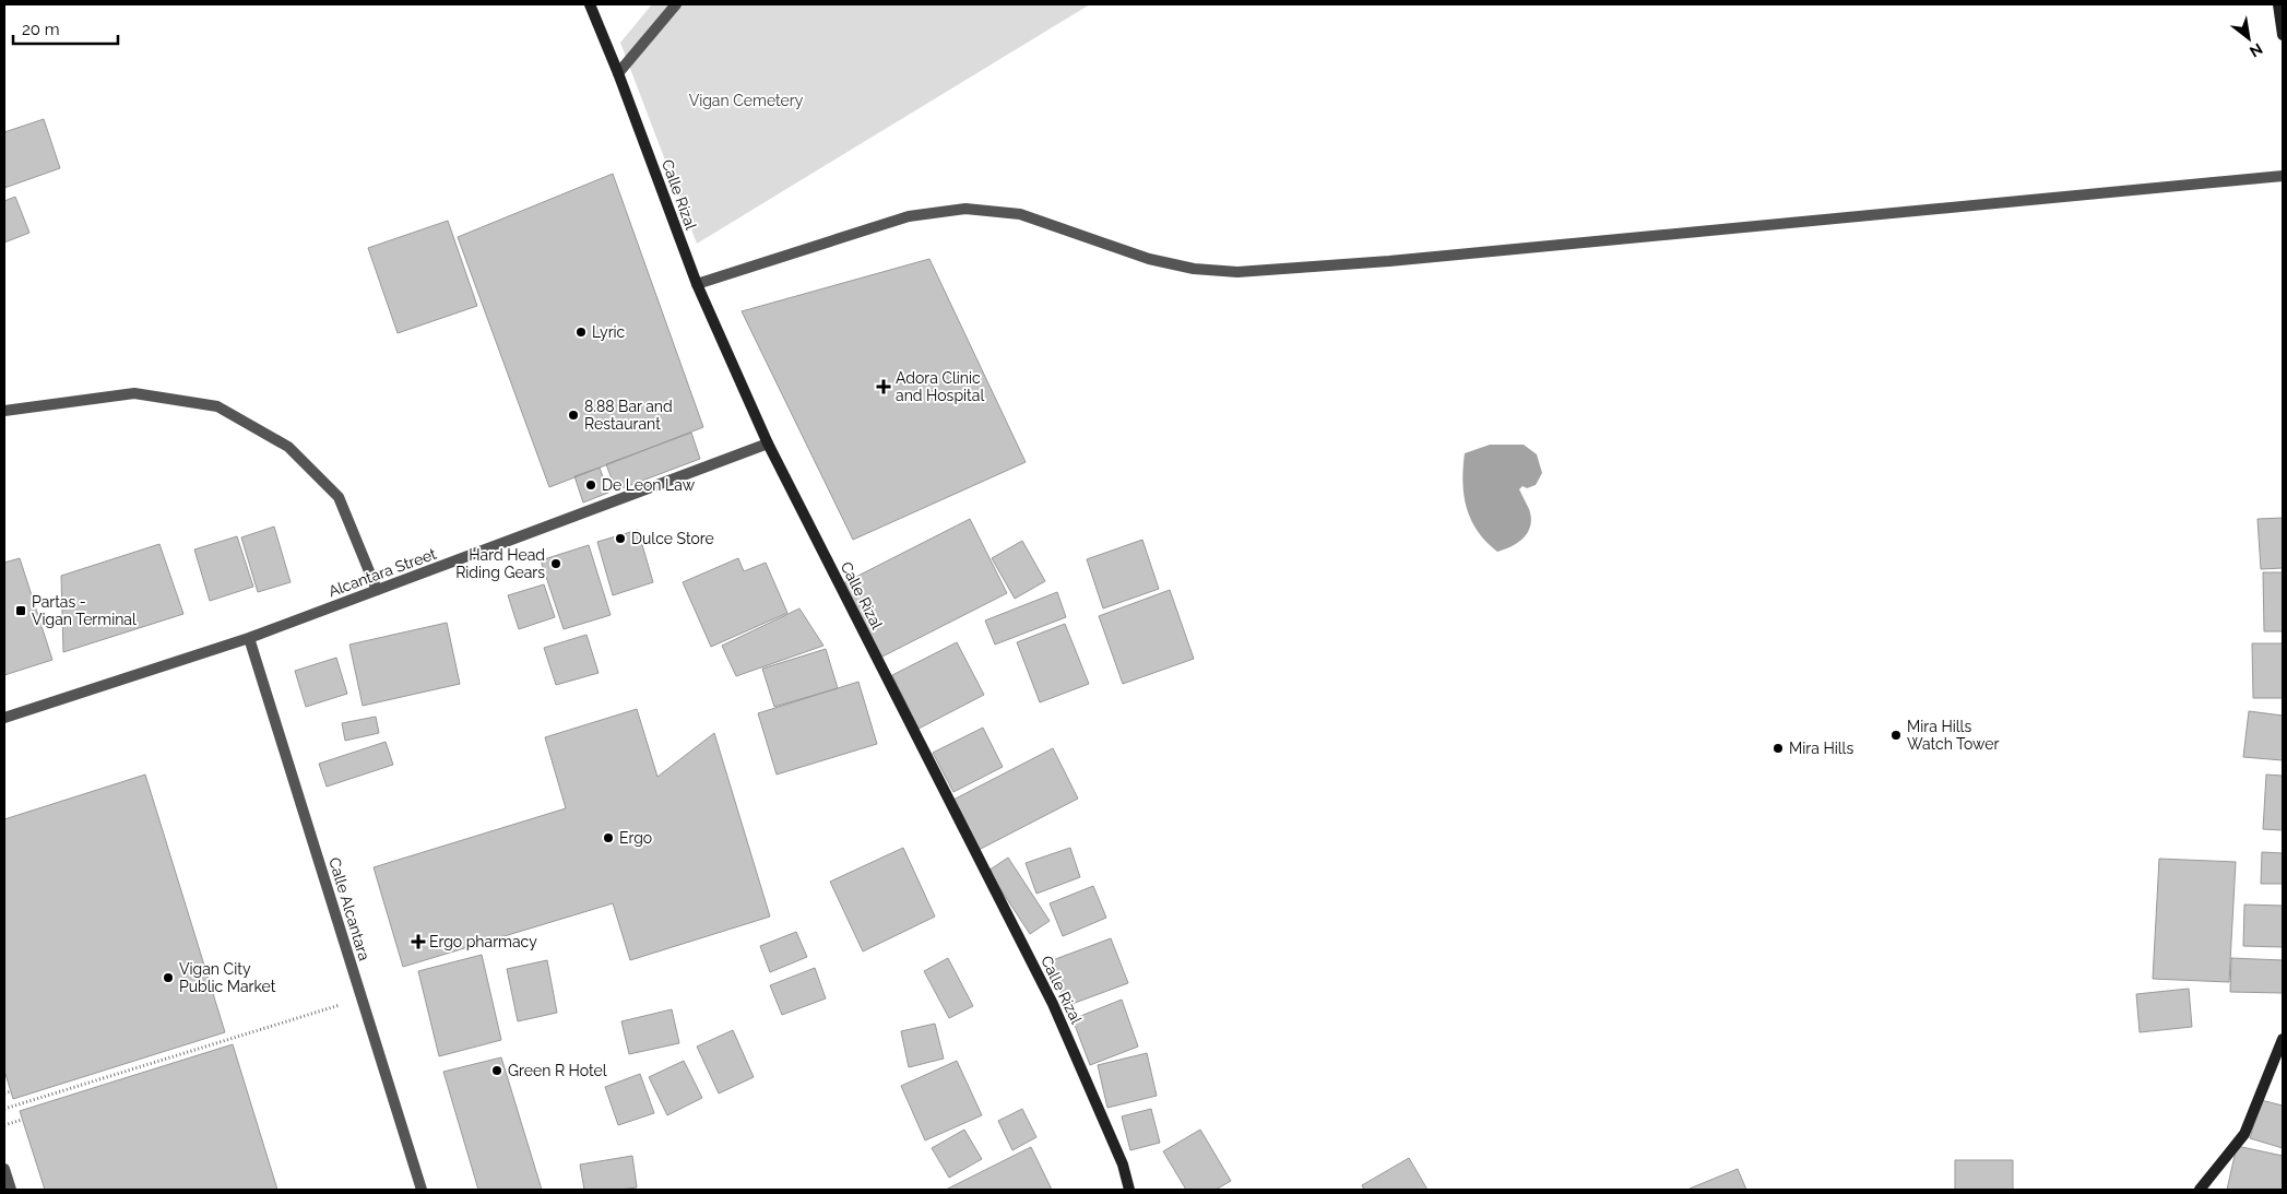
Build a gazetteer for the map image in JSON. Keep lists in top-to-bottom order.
{
  "streets": {
    "main road": ["Calle Rizal"],
    "street": ["Alcantara Street", "Calle Alcantara"]
  },
  "crossings": [
    ["Calle Rizal", "Alcantara Street"],
    ["Alcantara Street", "Calle Alcantara"]
  ],
  "parks": ["Vigan Cemetery"],
  "places": {
    "other": [
      "Lyric",
      "8.88 Bar and Restaurant",
      "De Leon Law",
      "Dulce Store",
      "Hard Head Riding Gears",
      "Mira Hills Watch Tower",
      "Mira Hills",
      "Ergo",
      "Vigan City Public Market",
      "Green R Hotel"
    ],
    "health": ["Adora Clinic and Hospital", "Ergo pharmacy"],
    "transit": ["Partas - Vigan Terminal"]
  },
  "scale_bar": "20 m",
  "north": "bottom right"
}
